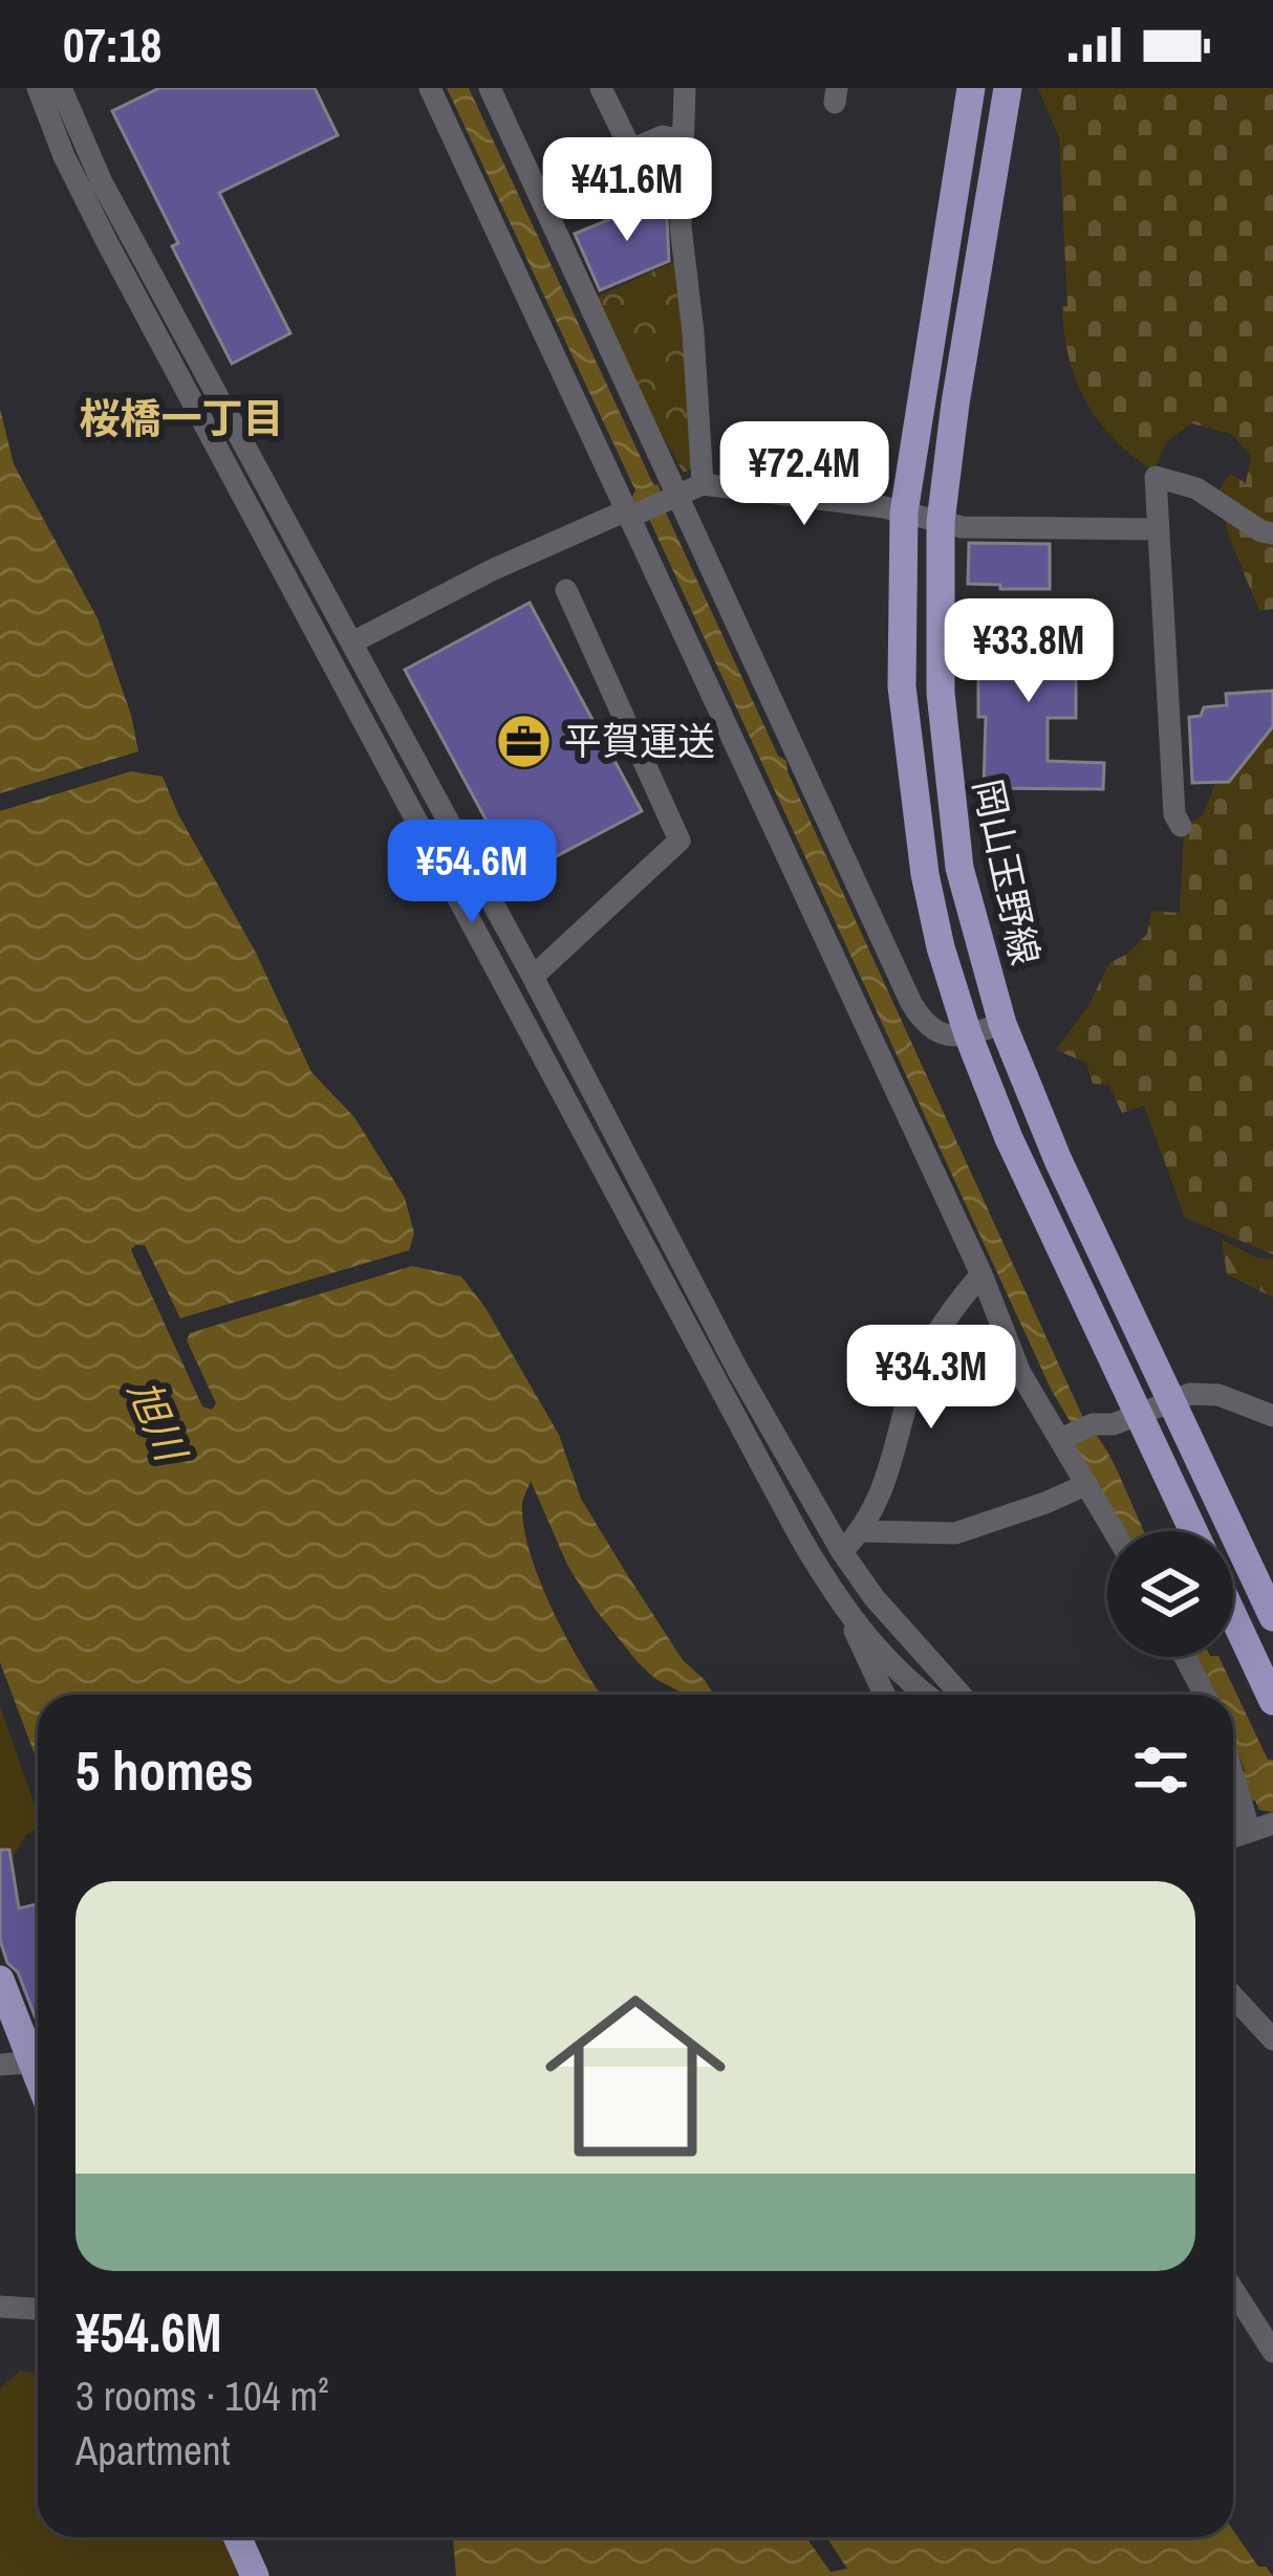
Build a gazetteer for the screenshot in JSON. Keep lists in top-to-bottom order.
{
  "streets": {
    "main road": ["岡山玉野線"]
  },
  "districts": ["桜橋一丁目"],
  "water": ["旭川"],
  "places": {
    "office": ["平賀運送"]
  },
  "page": {
    "status": "07:18",
    "price": [
      "¥41.6M",
      "¥72.4M",
      "¥33.8M",
      "¥54.6M",
      "¥34.3M"
    ],
    "heading": "5 homes",
    "list": [
      {
        "name": "¥54.6M",
        "note": "3 rooms · 104 m² · Apartment"
      }
    ]
  }
}
